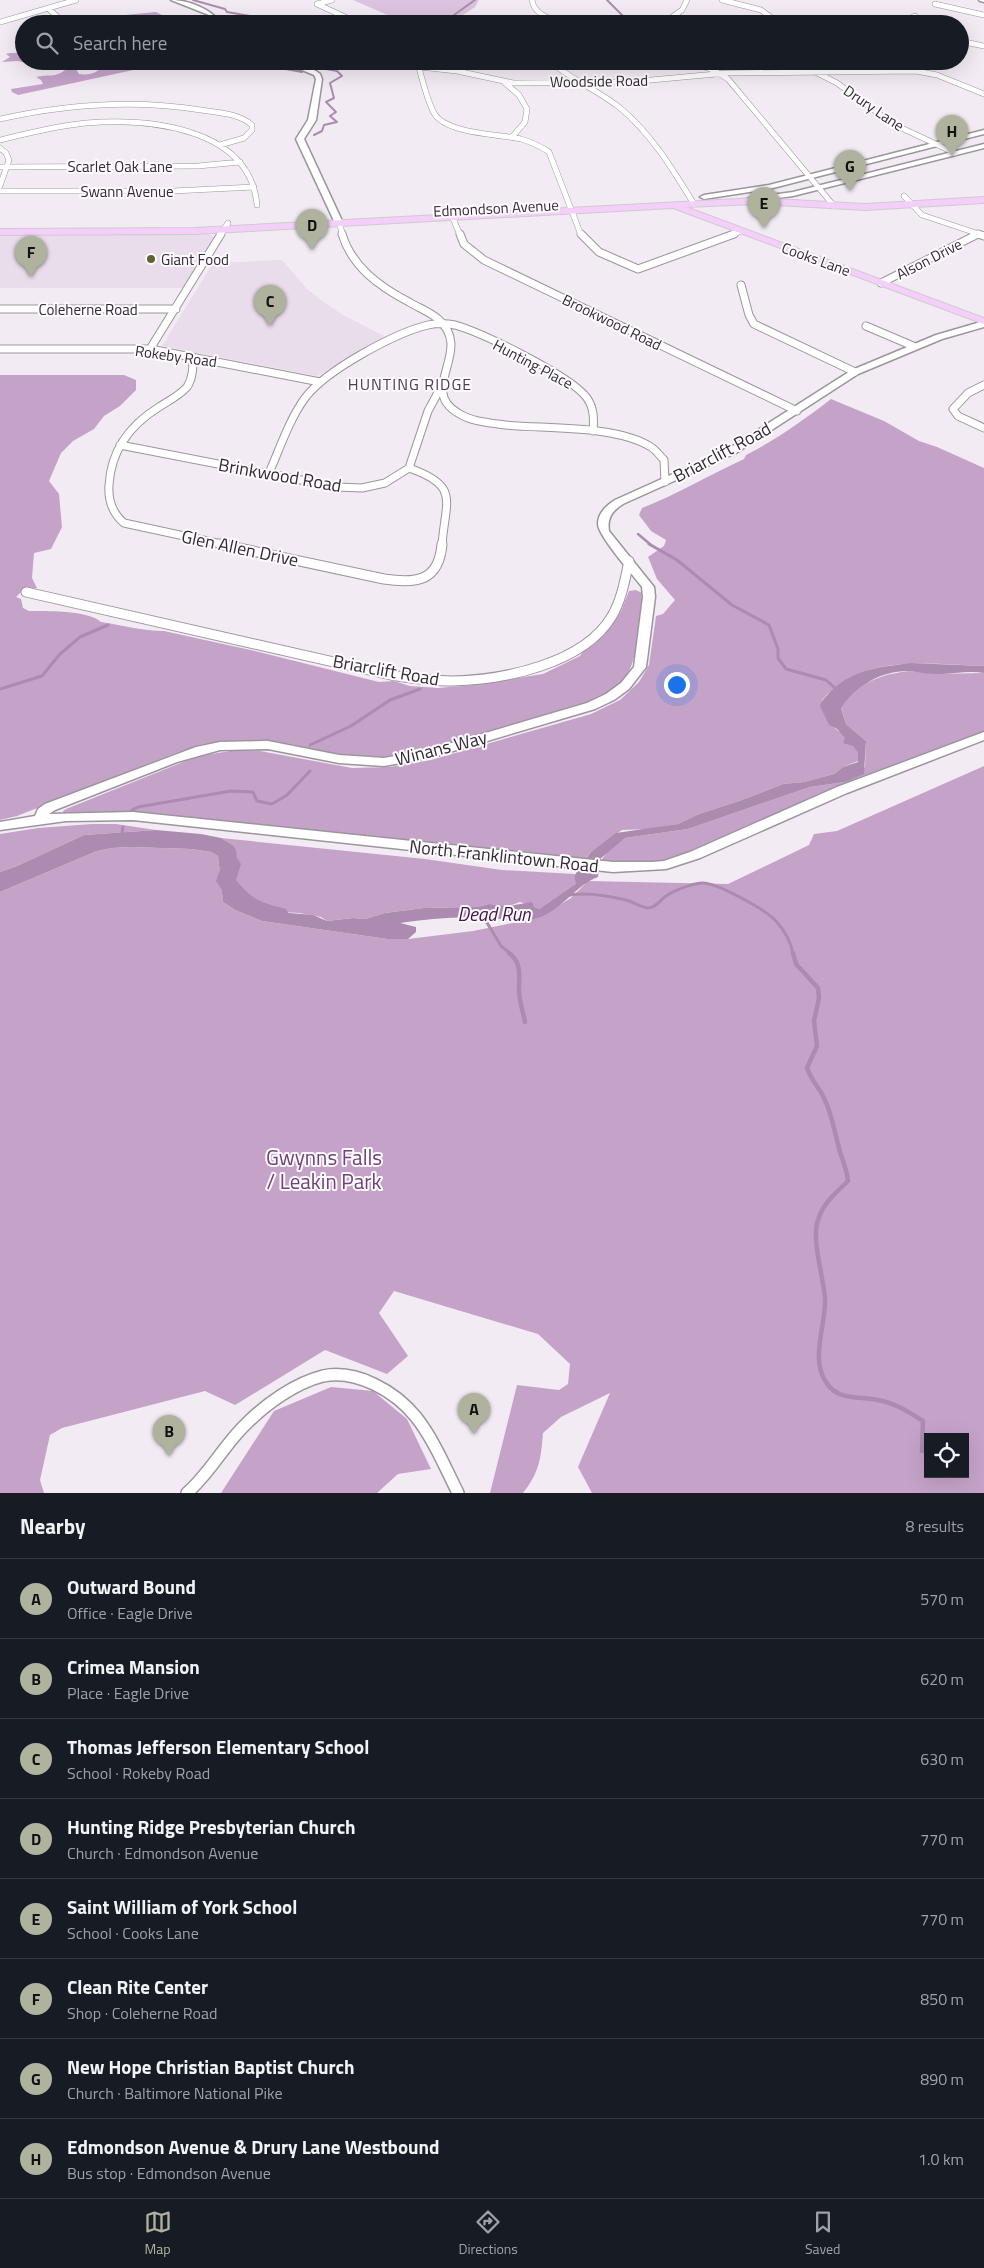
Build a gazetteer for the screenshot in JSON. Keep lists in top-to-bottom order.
{
  "streets": {
    "main road": ["Edmondson Avenue", "Cooks Lane"],
    "street": [
      "Woodside Road",
      "Drury Lane",
      "Scarlet Oak Lane",
      "Swann Avenue",
      "Alson Drive",
      "Coleherne Road",
      "Brookwood Road",
      "Rokeby Road",
      "Hunting Place",
      "Briarclift Road",
      "Brinkwood Road",
      "Glen Allen Drive",
      "Winans Way",
      "North Franklintown Road"
    ]
  },
  "crossings": [
    ["Woodside Road", "Drury Lane"],
    ["Drury Lane", "Edmondson Avenue"],
    ["Edmondson Avenue", "Cooks Lane"],
    ["Edmondson Avenue", "Brookwood Road"],
    ["Cooks Lane", "Alson Drive"],
    ["Cooks Lane", "Briarclift Road"],
    ["Brookwood Road", "Briarclift Road"],
    ["Rokeby Road", "Glen Allen Drive"],
    ["Briarclift Road", "Winans Way"],
    ["Brinkwood Road", "Glen Allen Drive"],
    ["Winans Way", "North Franklintown Road"]
  ],
  "districts": ["HUNTING RIDGE"],
  "water": ["Dead Run"],
  "parks": ["Gwynns Falls / Leakin Park"],
  "places": ["Giant Food"],
  "page": {
    "search": "Search here",
    "pins": [
      "H",
      "G",
      "E",
      "D",
      "F",
      "C",
      "A",
      "B"
    ],
    "heading": ["Nearby", "8 results"],
    "list": [
      {
        "mark": "A",
        "name": "Outward Bound",
        "note": "Office · Eagle Drive",
        "value": "570 m"
      },
      {
        "mark": "B",
        "name": "Crimea Mansion",
        "note": "Place · Eagle Drive",
        "value": "620 m"
      },
      {
        "mark": "C",
        "name": "Thomas Jefferson Elementary School",
        "note": "School · Rokeby Road",
        "value": "630 m"
      },
      {
        "mark": "D",
        "name": "Hunting Ridge Presbyterian Church",
        "note": "Church · Edmondson Avenue",
        "value": "770 m"
      },
      {
        "mark": "E",
        "name": "Saint William of York School",
        "note": "School · Cooks Lane",
        "value": "770 m"
      },
      {
        "mark": "F",
        "name": "Clean Rite Center",
        "note": "Shop · Coleherne Road",
        "value": "850 m"
      },
      {
        "mark": "G",
        "name": "New Hope Christian Baptist Church",
        "note": "Church · Baltimore National Pike",
        "value": "890 m"
      },
      {
        "mark": "H",
        "name": "Edmondson Avenue & Drury Lane Westbound",
        "note": "Bus stop · Edmondson Avenue",
        "value": "1.0 km"
      }
    ],
    "nav": ["Map", "Directions", "Saved"]
  }
}
